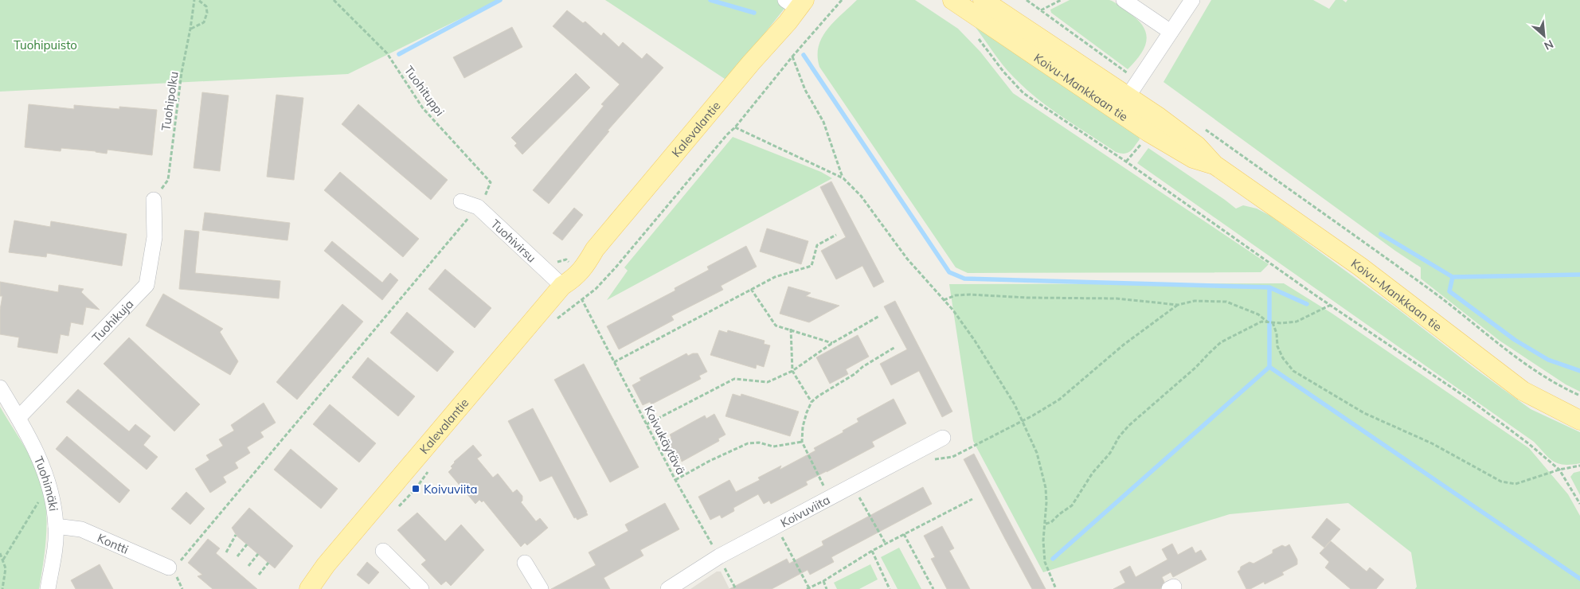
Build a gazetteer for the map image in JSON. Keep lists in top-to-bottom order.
{
  "streets": {
    "main road": ["Koivu-Mankkaan tie", "Kalevalantie"],
    "street": [
      "Tuohivirsu",
      "Tuohikuja",
      "Tuohimäki",
      "Koivuviita",
      "Kontti"
    ],
    "path": ["Tuohituppi", "Tuohipolku", "Koivukäytävä"]
  },
  "crossings": [
    ["Tuohituppi", "Tuohivirsu"],
    ["Tuohipolku", "Tuohikuja"],
    ["Kalevalantie", "Tuohivirsu"],
    ["Tuohikuja", "Tuohimäki"],
    ["Koivukäytävä", "Koivuviita"],
    ["Tuohimäki", "Kontti"]
  ],
  "parks": ["Tuohipuisto"],
  "places": {
    "transit": ["Koivuviita"]
  },
  "north": "bottom right"
}
